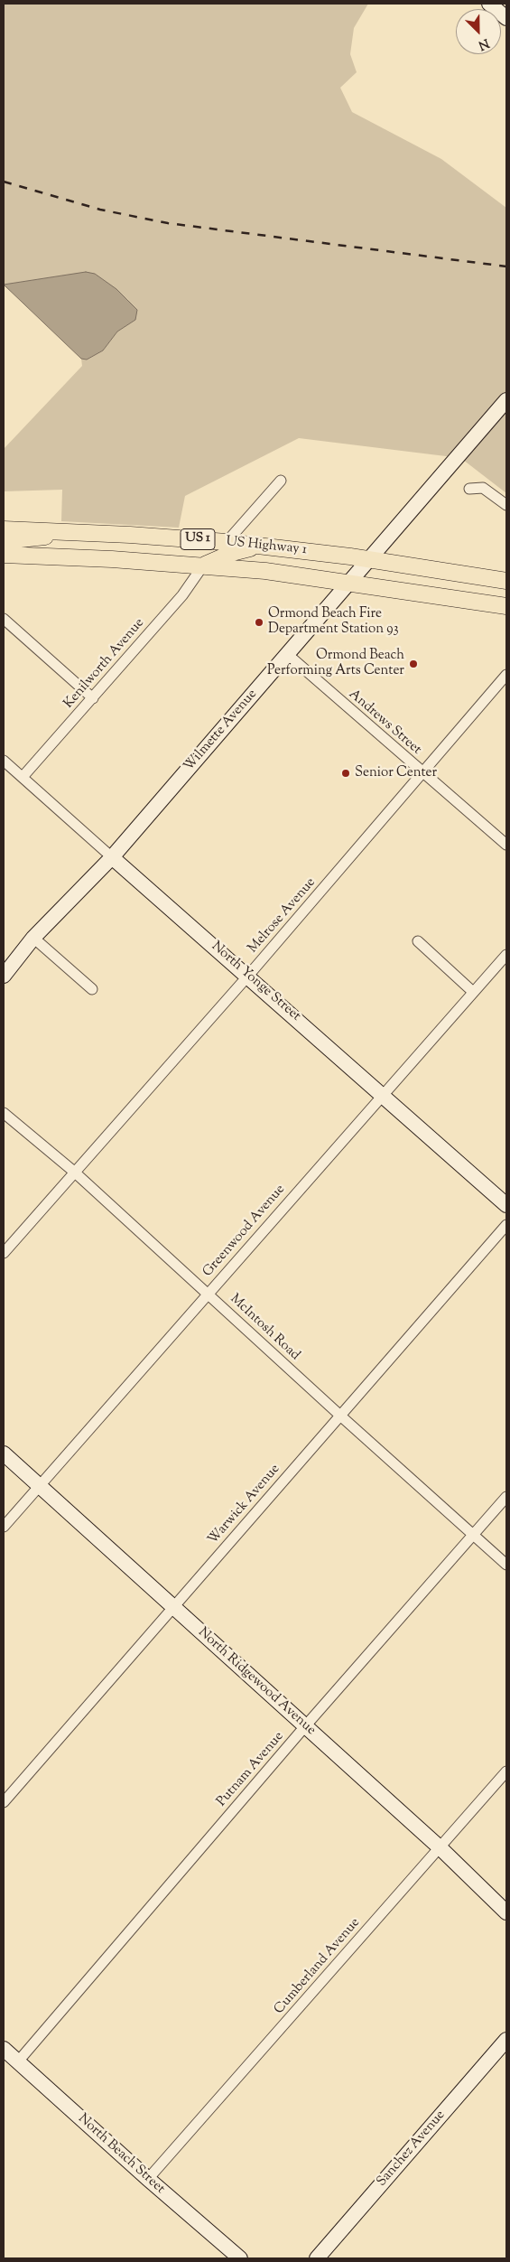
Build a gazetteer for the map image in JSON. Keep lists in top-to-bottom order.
{
  "streets": {
    "main road": ["US 1", "US Highway 1"],
    "street": [
      "Kenilworth Avenue",
      "Andrews Street",
      "Wilmette Avenue",
      "Melrose Avenue",
      "North Yonge Street",
      "Greenwood Avenue",
      "McIntosh Road",
      "Warwick Avenue",
      "North Ridgewood Avenue",
      "Putnam Avenue",
      "Cumberland Avenue",
      "Sanchez Avenue",
      "North Beach Street"
    ]
  },
  "crossings": [
    ["US Highway 1", "Kenilworth Avenue"],
    ["US Highway 1", "Wilmette Avenue"],
    ["Kenilworth Avenue", "North Yonge Street"],
    ["Andrews Street", "Wilmette Avenue"],
    ["Andrews Street", "Melrose Avenue"],
    ["Wilmette Avenue", "North Yonge Street"],
    ["Melrose Avenue", "North Yonge Street"],
    ["Melrose Avenue", "McIntosh Road"],
    ["North Yonge Street", "Greenwood Avenue"],
    ["Greenwood Avenue", "McIntosh Road"],
    ["Greenwood Avenue", "North Ridgewood Avenue"],
    ["McIntosh Road", "Warwick Avenue"],
    ["McIntosh Road", "Putnam Avenue"],
    ["Warwick Avenue", "North Ridgewood Avenue"],
    ["North Ridgewood Avenue", "Putnam Avenue"],
    ["North Ridgewood Avenue", "Cumberland Avenue"],
    ["Putnam Avenue", "North Beach Street"],
    ["Cumberland Avenue", "North Beach Street"]
  ],
  "places": ["Ormond Beach Fire Department Station 93", "Ormond Beach Performing Arts Center", "Senior Center"],
  "north": "bottom right"
}
